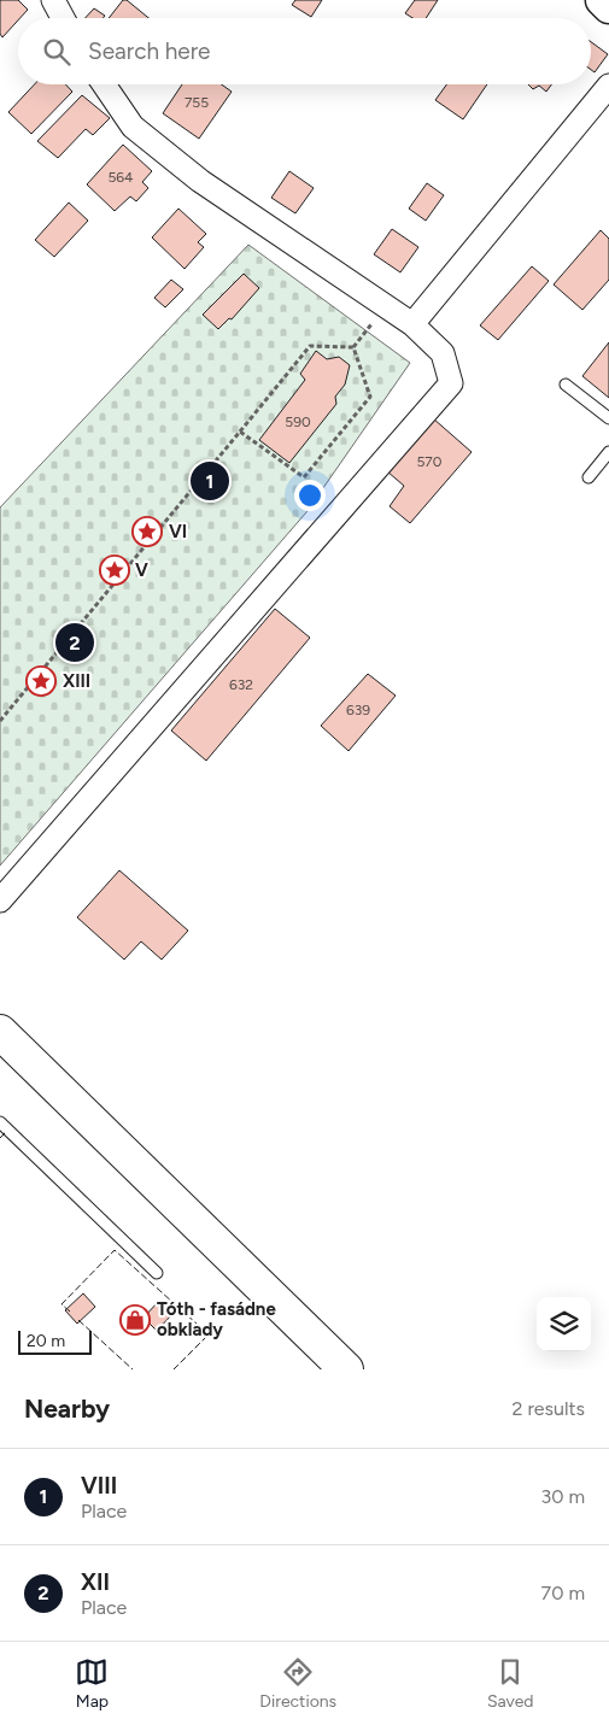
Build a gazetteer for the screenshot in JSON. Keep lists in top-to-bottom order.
{
  "places": {
    "place": ["VI", "V", "XIII"],
    "shop": ["Tóth - fasádne obklady"]
  },
  "house_numbers": [
    "755",
    "564",
    "590",
    "570",
    "632",
    "639"
  ],
  "scale_bar": "20 m",
  "page": {
    "search": "Search here",
    "pins": ["1", "2"],
    "scale": "20 m",
    "heading": ["Nearby", "2 results"],
    "list": [
      {
        "mark": "1",
        "name": "VIII",
        "note": "Place",
        "value": "30 m"
      },
      {
        "mark": "2",
        "name": "XII",
        "note": "Place",
        "value": "70 m"
      }
    ],
    "nav": ["Map", "Directions", "Saved"]
  }
}
